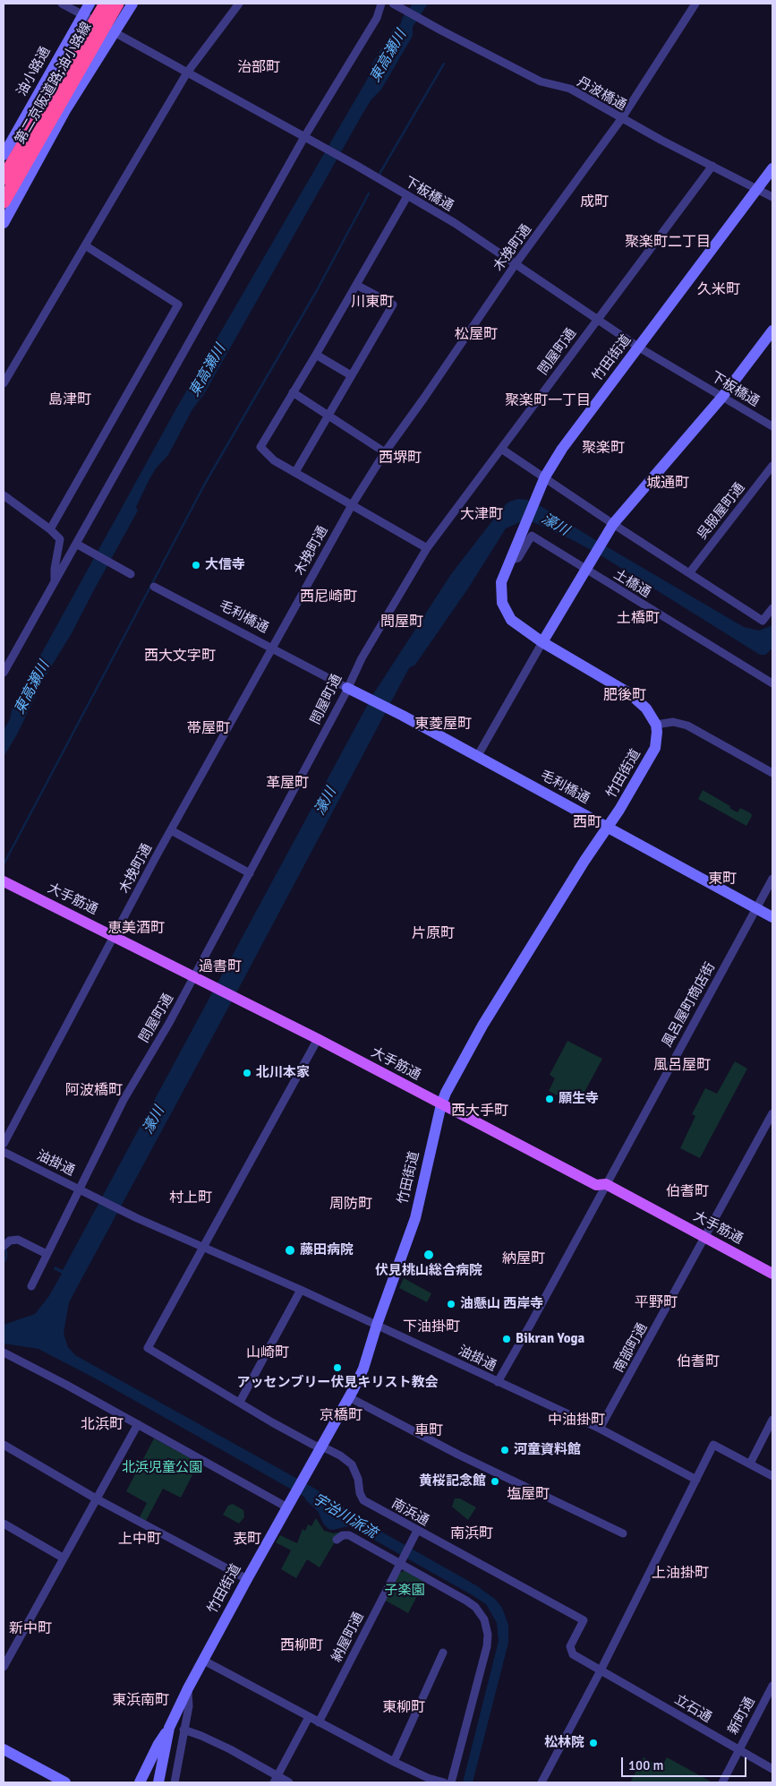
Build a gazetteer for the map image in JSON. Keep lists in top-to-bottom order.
{
  "streets": {
    "highway": ["第二京阪道路;油小路線"],
    "main road": [
      "油小路通",
      "竹田街道",
      "毛利橋通",
      "大手筋通"
    ],
    "street": [
      "丹波橋通",
      "下板橋通",
      "木挽町通",
      "問屋町通",
      "呉服屋町通",
      "土橋通",
      "風呂屋町商店街",
      "油掛通",
      "南部町通",
      "南浜通",
      "納屋町通",
      "立石通",
      "新町通"
    ]
  },
  "crossings": [
    ["油小路通", "下板橋通"],
    ["丹波橋通", "木挽町通"],
    ["丹波橋通", "問屋町通"],
    ["丹波橋通", "竹田街道"],
    ["下板橋通", "木挽町通"],
    ["下板橋通", "問屋町通"],
    ["下板橋通", "竹田街道"],
    ["木挽町通", "毛利橋通"],
    ["木挽町通", "大手筋通"],
    ["問屋町通", "毛利橋通"],
    ["問屋町通", "大手筋通"],
    ["問屋町通", "油掛通"],
    ["竹田街道", "土橋通"],
    ["竹田街道", "毛利橋通"],
    ["竹田街道", "大手筋通"],
    ["竹田街道", "油掛通"],
    ["竹田街道", "南浜通"],
    ["毛利橋通", "風呂屋町商店街"],
    ["大手筋通", "風呂屋町商店街"],
    ["大手筋通", "南部町通"],
    ["風呂屋町商店街", "油掛通"],
    ["油掛通", "南部町通"],
    ["油掛通", "南浜通"],
    ["南浜通", "納屋町通"],
    ["南浜通", "立石通"],
    ["立石通", "新町通"]
  ],
  "districts": [
    "治部町",
    "成町",
    "聚楽町二丁目",
    "久米町",
    "川東町",
    "松屋町",
    "島津町",
    "聚楽町一丁目",
    "聚楽町",
    "西堺町",
    "城通町",
    "大津町",
    "西尼崎町",
    "土橋町",
    "問屋町",
    "西大文字町",
    "肥後町",
    "東菱屋町",
    "帯屋町",
    "革屋町",
    "西町",
    "東町",
    "恵美酒町",
    "片原町",
    "過書町",
    "風呂屋町",
    "阿波橋町",
    "西大手町",
    "伯耆町",
    "村上町",
    "周防町",
    "納屋町",
    "平野町",
    "下油掛町",
    "山崎町",
    "伯耆町",
    "京橋町",
    "中油掛町",
    "北浜町",
    "車町",
    "塩屋町",
    "南浜町",
    "上中町",
    "表町",
    "上油掛町",
    "新中町",
    "西柳町",
    "東浜南町",
    "東柳町"
  ],
  "water": ["東高瀬川", "濠川", "宇治川派流"],
  "parks": ["北浜児童公園", "子楽園"],
  "places": [
    "大信寺",
    "北川本家",
    "願生寺",
    "藤田病院",
    "伏見桃山総合病院",
    "油懸山 西岸寺",
    "Bikran Yoga",
    "アッセンブリー伏見キリスト教会",
    "河童資料館",
    "黄桜記念館",
    "松林院"
  ],
  "scale_bar": "100 m"
}
